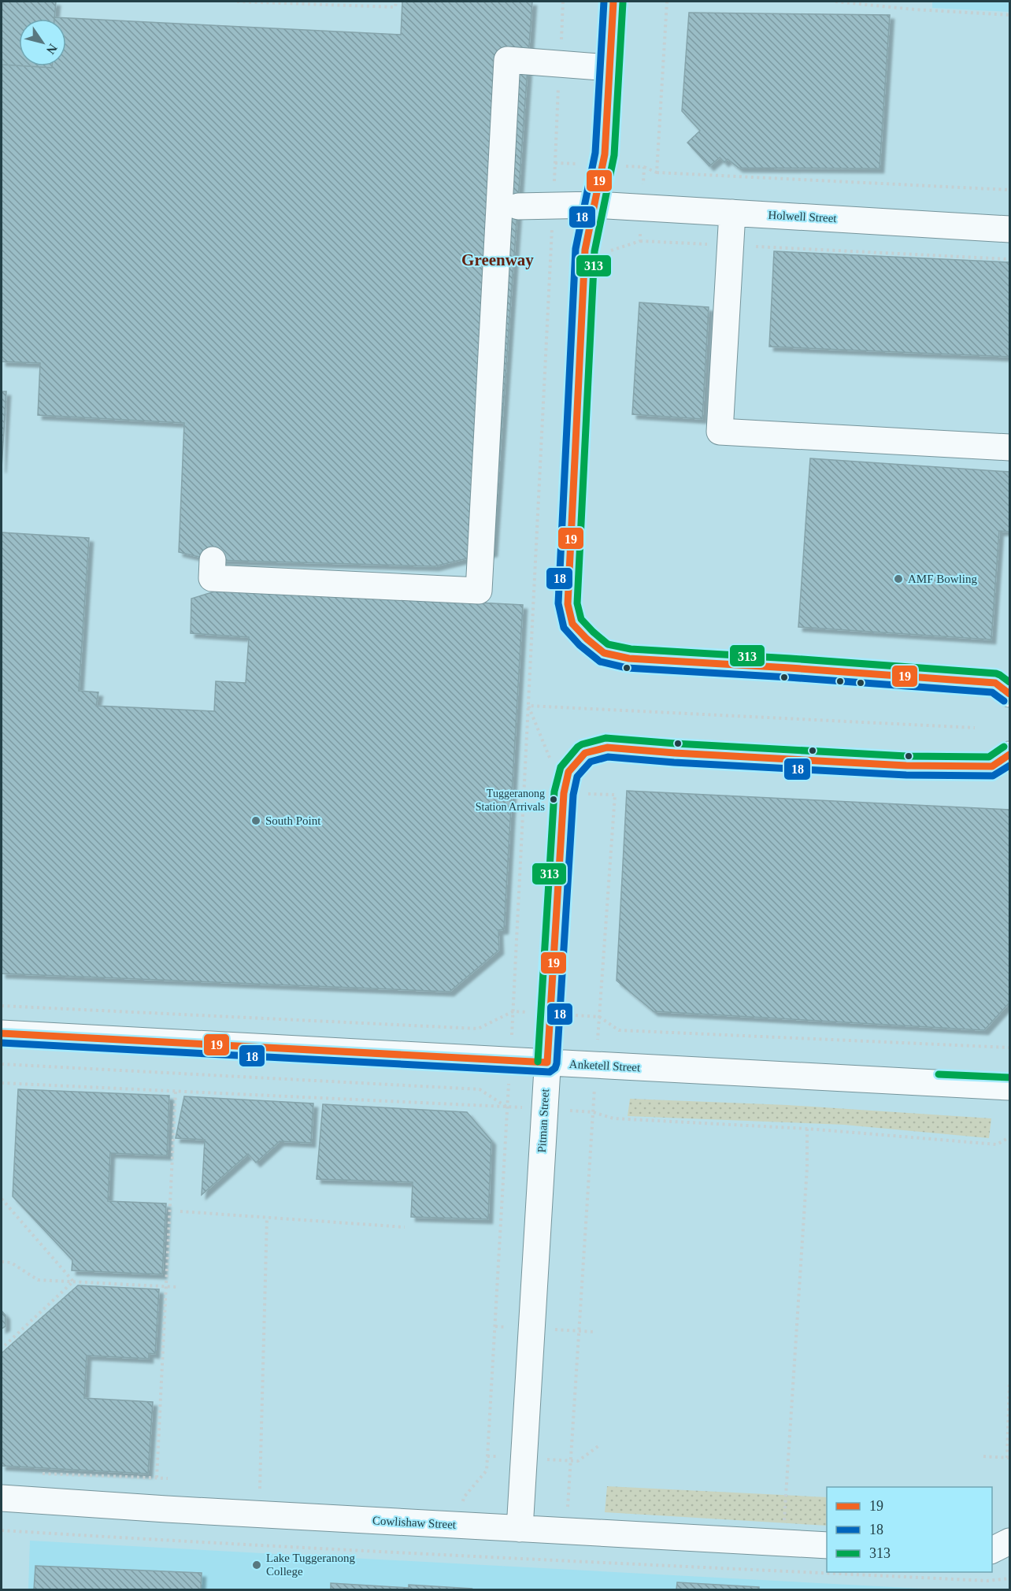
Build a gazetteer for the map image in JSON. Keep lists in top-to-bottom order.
{
  "streets": {
    "street": [
      "Holwell Street",
      "Anketell Street",
      "Pitman Street",
      "Cowlishaw Street"
    ]
  },
  "crossings": [
    ["Anketell Street", "Pitman Street"],
    ["Pitman Street", "Cowlishaw Street"]
  ],
  "districts": ["Greenway"],
  "places": [
    "AMF Bowling",
    "Tuggeranong Station Arrivals",
    "South Point",
    "Lake Tuggeranong College"
  ],
  "lines": ["transit line 19", "transit line 18", "transit line 313"],
  "legend": ["19", "18", "313"],
  "north": "bottom right"
}
